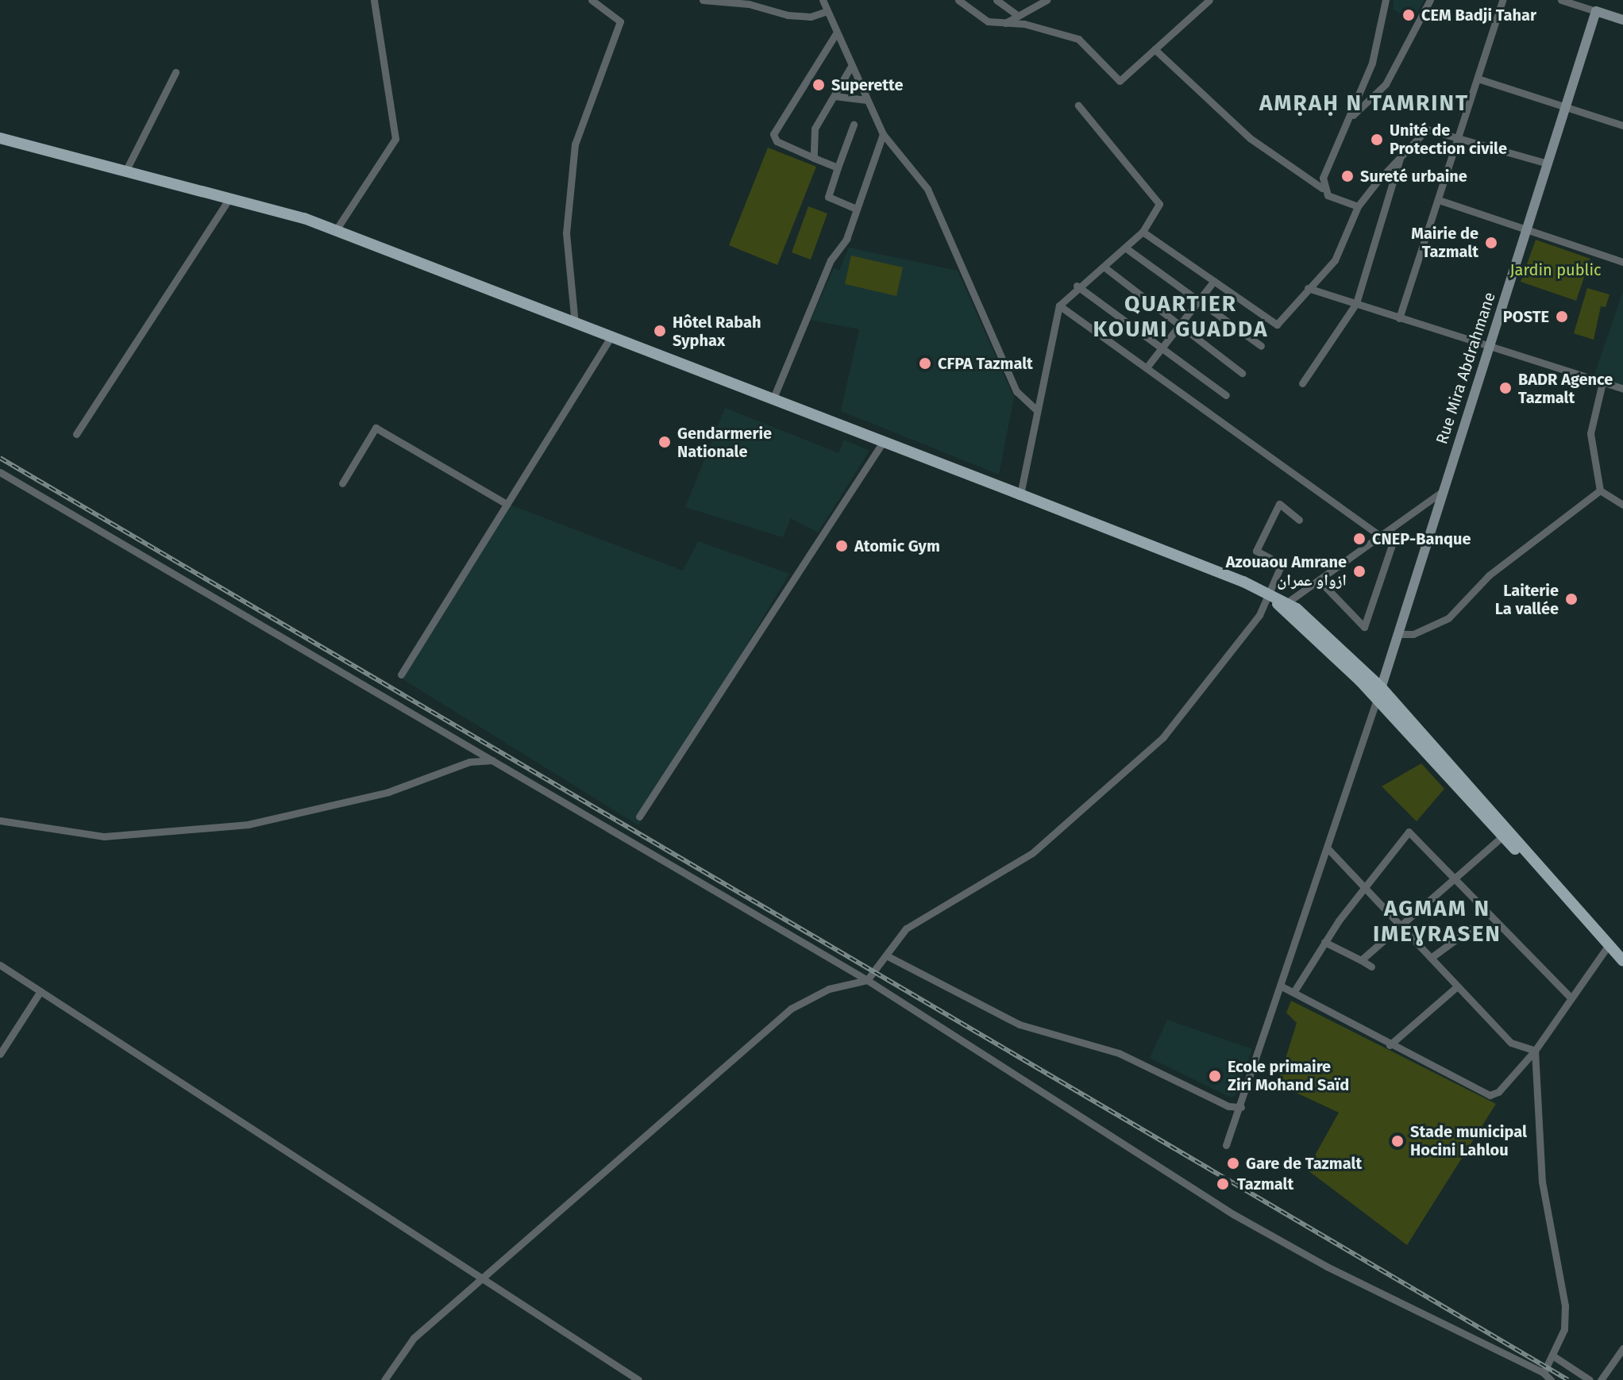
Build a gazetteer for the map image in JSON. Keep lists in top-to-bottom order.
{
  "streets": {
    "main road": ["Rue Mira Abdrahmane"]
  },
  "districts": ["AMṚAḤ N TAMRINT", "QUARTIER KOUMI GUADDA", "AGMAM N IMEƔRASEN"],
  "parks": ["Jardin public"],
  "places": [
    "CEM Badji Tahar",
    "Superette",
    "Unité de Protection civile",
    "Sureté urbaine",
    "Mairie de Tazmalt",
    "POSTE",
    "Hôtel Rabah Syphax",
    "CFPA Tazmalt",
    "BADR Agence Tazmalt",
    "Gendarmerie Nationale",
    "CNEP-Banque",
    "Atomic Gym",
    "Azouaou Amrane ازواو عمران",
    "Laiterie La vallée",
    "Ecole primaire Ziri Mohand Saïd",
    "Stade municipal Hocini Lahlou",
    "Gare de Tazmalt",
    "Tazmalt"
  ]
}
